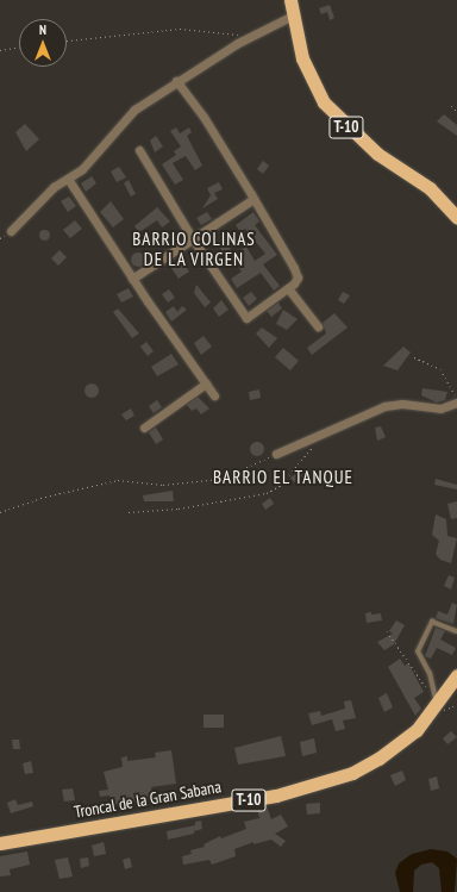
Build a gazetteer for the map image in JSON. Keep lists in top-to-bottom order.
{
  "streets": {
    "highway": ["T-10", "Troncal de la Gran Sabana"]
  },
  "districts": ["BARRIO COLINAS DE LA VIRGEN", "BARRIO EL TANQUE"],
  "north": "top"
}
